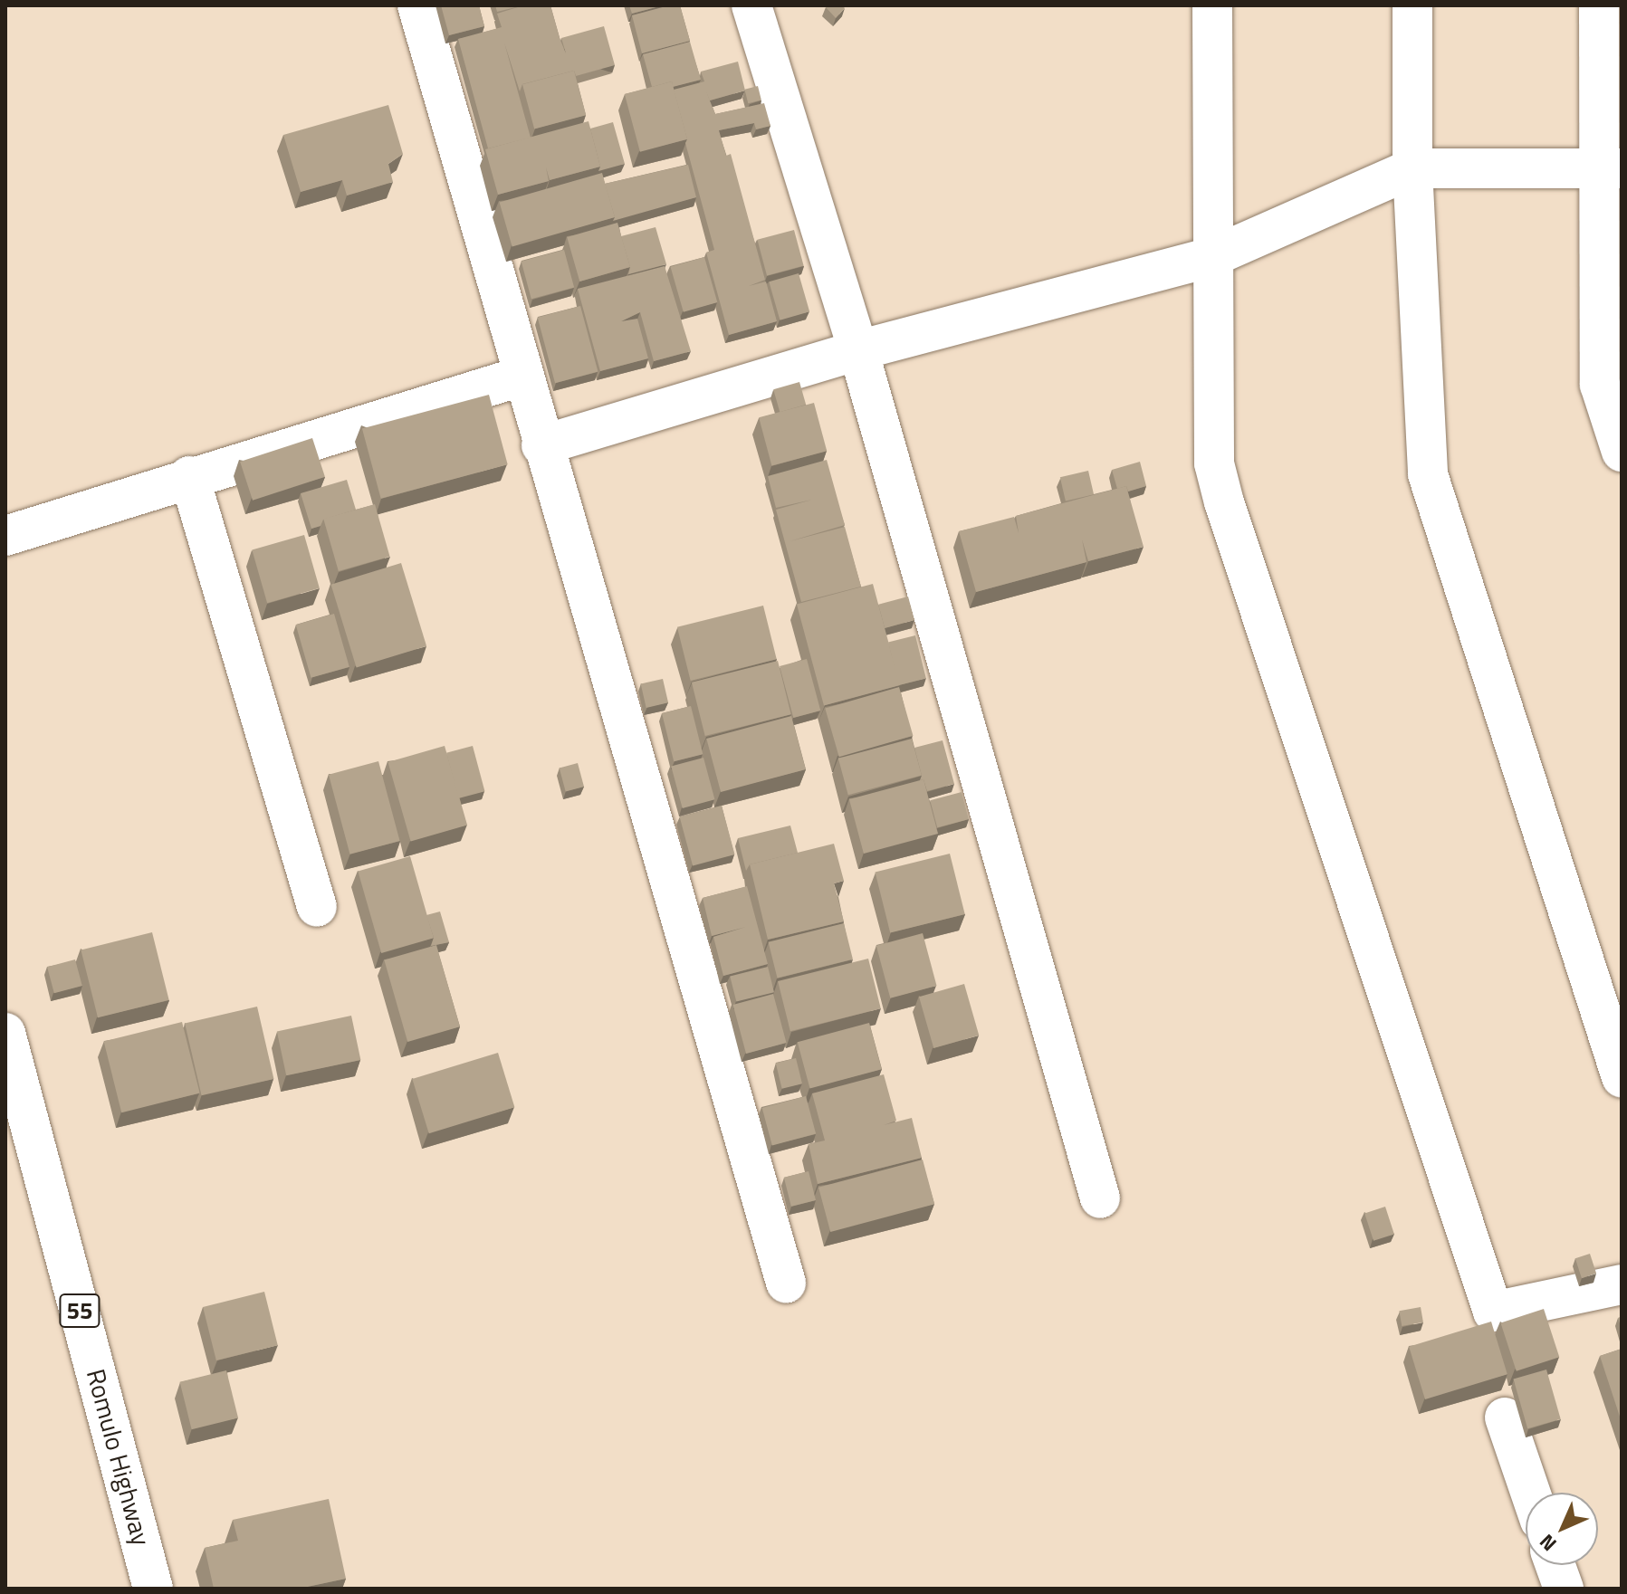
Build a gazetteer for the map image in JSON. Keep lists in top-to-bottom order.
{
  "streets": {
    "main road": ["55", "Romulo Highway"]
  },
  "north": "bottom left"
}
